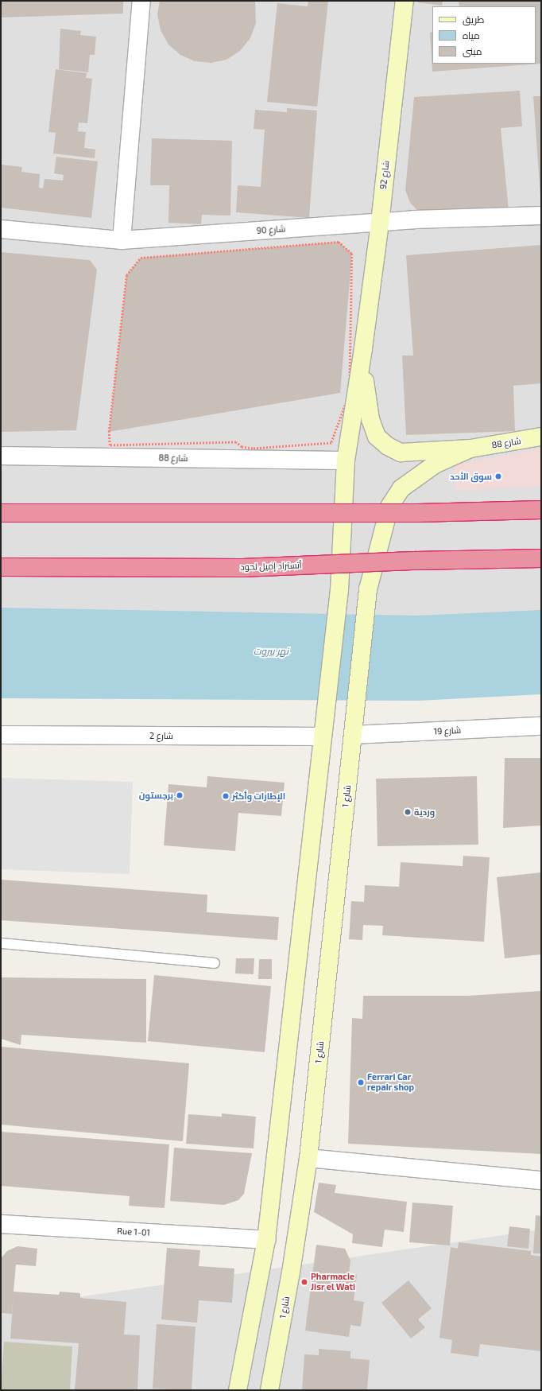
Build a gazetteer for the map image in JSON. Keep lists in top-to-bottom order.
{
  "streets": {
    "highway": ["أتستراد إميل لحود"],
    "main road": ["شارع 92", "شارع 88", "شارع 1"],
    "street": [
      "شارع 90",
      "شارع 19",
      "شارع 2",
      "Rue 1-01"
    ]
  },
  "crossings": [
    ["شارع 92", "شارع 90"],
    ["شارع 88", "شارع 1"],
    ["شارع 19", "شارع 1"]
  ],
  "water": ["نهر بيروت"],
  "places": [
    "سوق الأحد",
    "برجستون",
    "الإطارات وأكثر",
    "وردية",
    "Ferrari Car repair shop",
    "Pharmacie Jisr el Wati"
  ],
  "legend": ["طريق", "مياه", "مبنى"]
}
